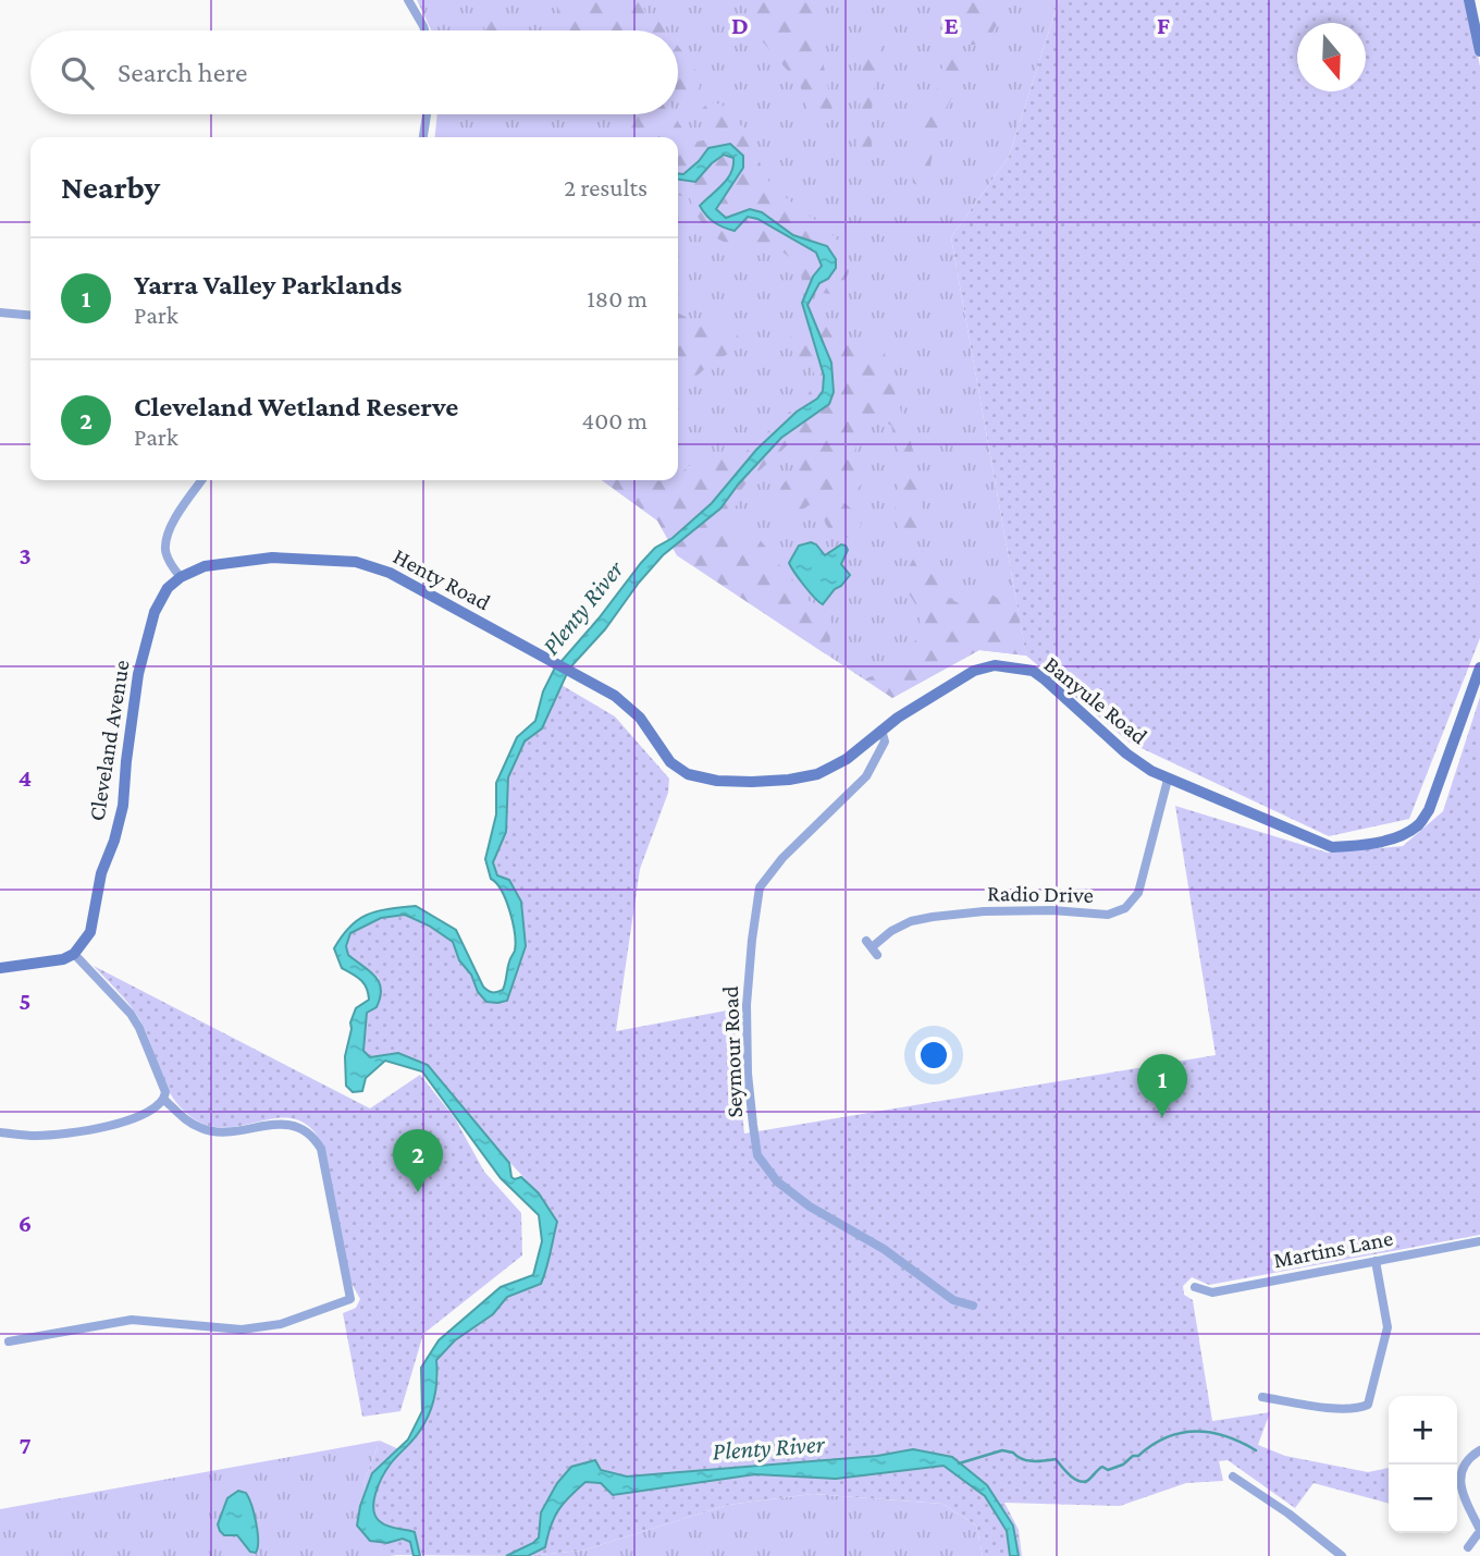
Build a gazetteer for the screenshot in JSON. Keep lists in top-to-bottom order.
{
  "streets": {
    "street": [
      "Henty Road",
      "Banyule Road",
      "Cleveland Avenue",
      "Radio Drive",
      "Seymour Road",
      "Martins Lane"
    ]
  },
  "crossings": [
    ["Henty Road", "Banyule Road"],
    ["Henty Road", "Cleveland Avenue"],
    ["Banyule Road", "Radio Drive"],
    ["Banyule Road", "Seymour Road"]
  ],
  "water": ["Plenty River"],
  "north": "bottom",
  "page": {
    "search": "Search here",
    "heading": ["Nearby", "2 results"],
    "list": [
      {
        "mark": "1",
        "name": "Yarra Valley Parklands",
        "note": "Park",
        "value": "180 m"
      },
      {
        "mark": "2",
        "name": "Cleveland Wetland Reserve",
        "note": "Park",
        "value": "400 m"
      }
    ],
    "pins": ["1", "2"],
    "map_buttons": ["+", "−"]
  },
  "grid": {
    "columns": ["D", "E", "F"],
    "rows": [
      "3",
      "4",
      "5",
      "6",
      "7"
    ]
  }
}
